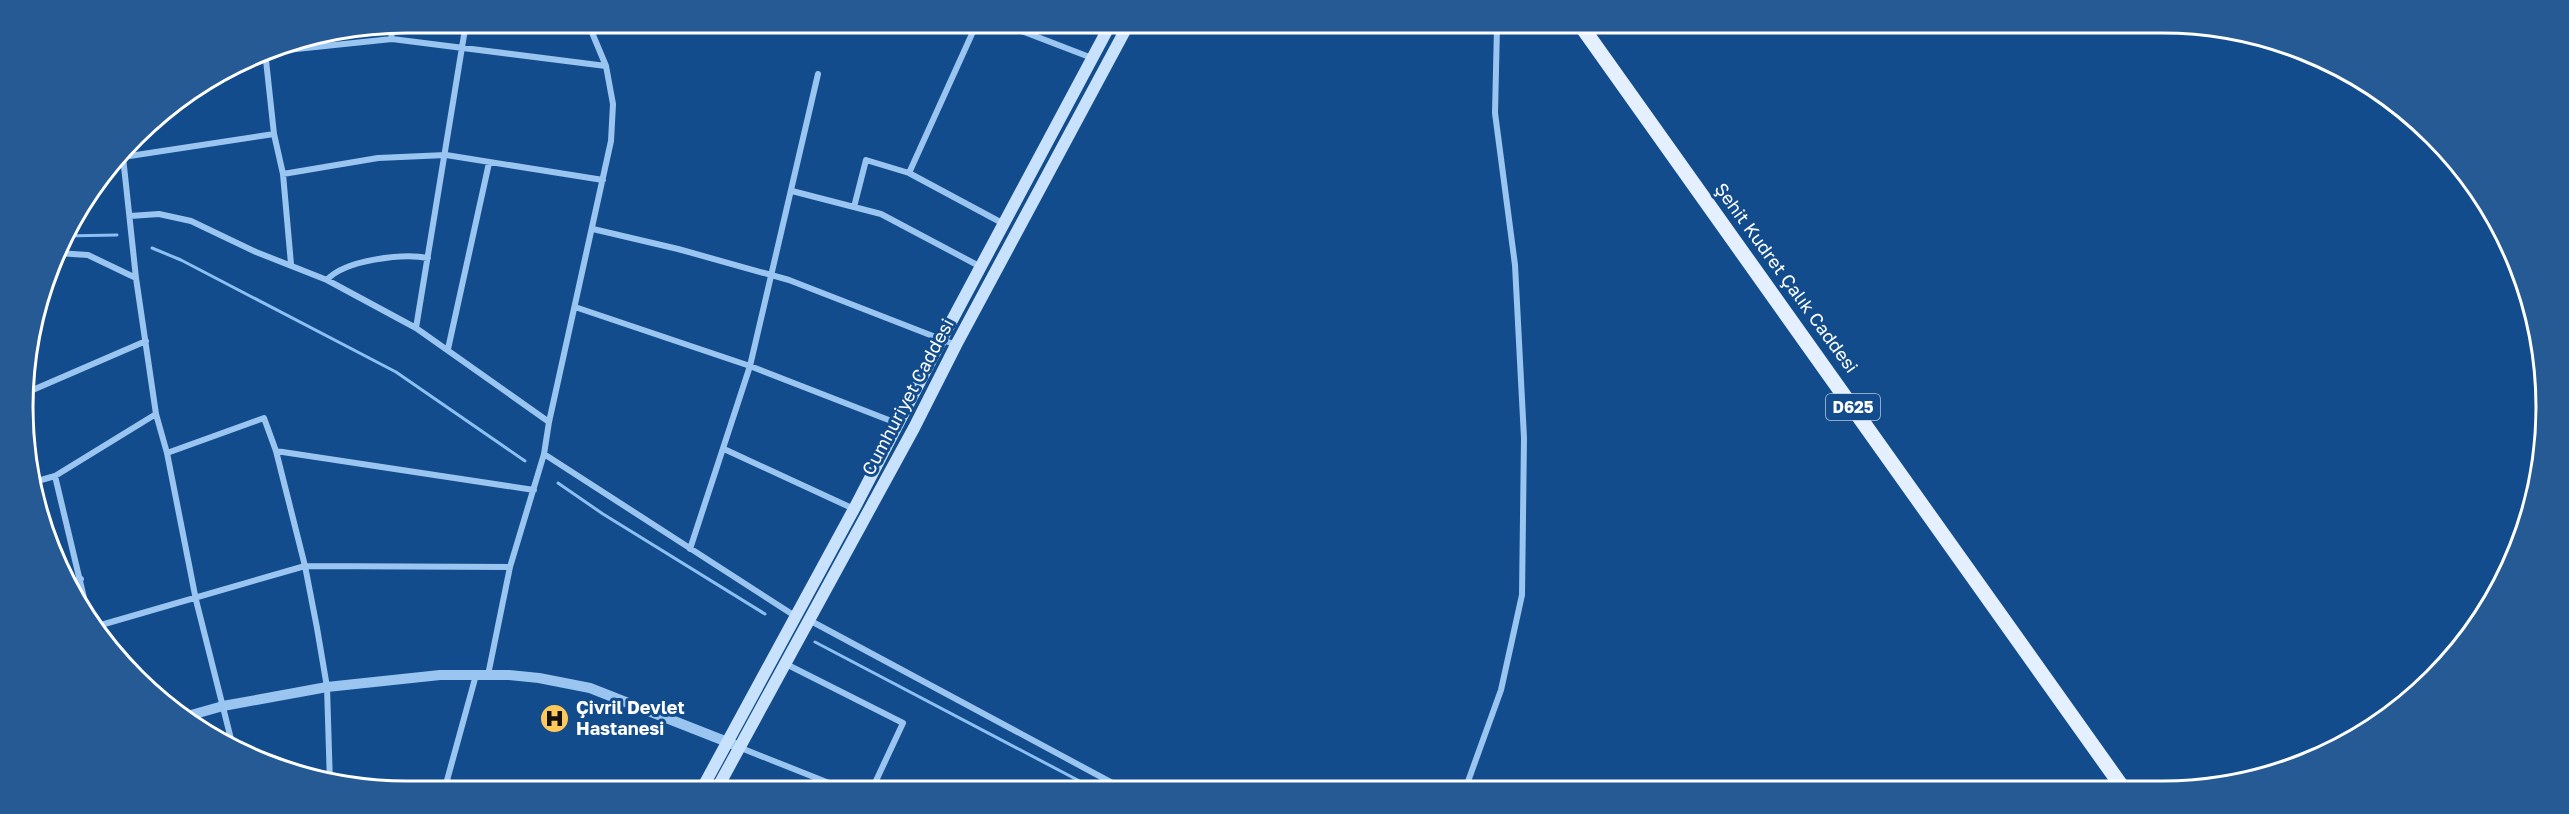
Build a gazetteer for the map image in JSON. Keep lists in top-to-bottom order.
{
  "streets": {
    "main road": ["Şehit Kudret Çalık Caddesi", "Cumhuriyet Caddesi", "D625"]
  },
  "places": {
    "hospital": ["Çivril Devlet Hastanesi"]
  }
}
